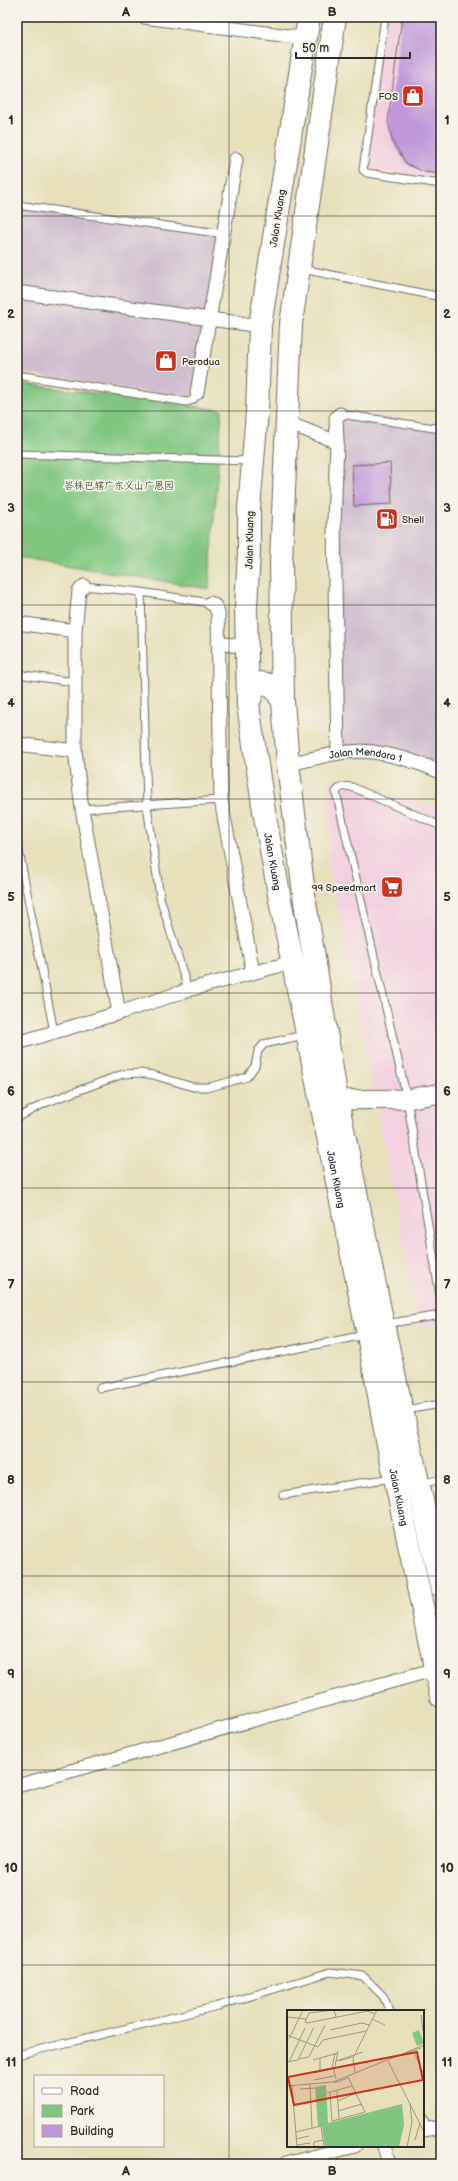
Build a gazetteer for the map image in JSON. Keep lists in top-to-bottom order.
{
  "streets": {
    "highway": ["Jalan Kluang"],
    "street": ["Jalan Mendara 1"]
  },
  "crossings": [
    ["Jalan Kluang", "Jalan Mendara 1"]
  ],
  "parks": ["峇株巴辖广东义山广恩园"],
  "places": {
    "shop": ["FOS", "Perodua"],
    "fuel station": ["Shell"],
    "supermarket": ["99 Speedmart"]
  },
  "legend": ["Road", "Park", "Building"],
  "scale_bar": "50 m",
  "grid": {
    "columns": ["A", "B"],
    "rows": [
      "1",
      "2",
      "3",
      "4",
      "5",
      "6",
      "7",
      "8",
      "9",
      "10",
      "11"
    ]
  }
}
